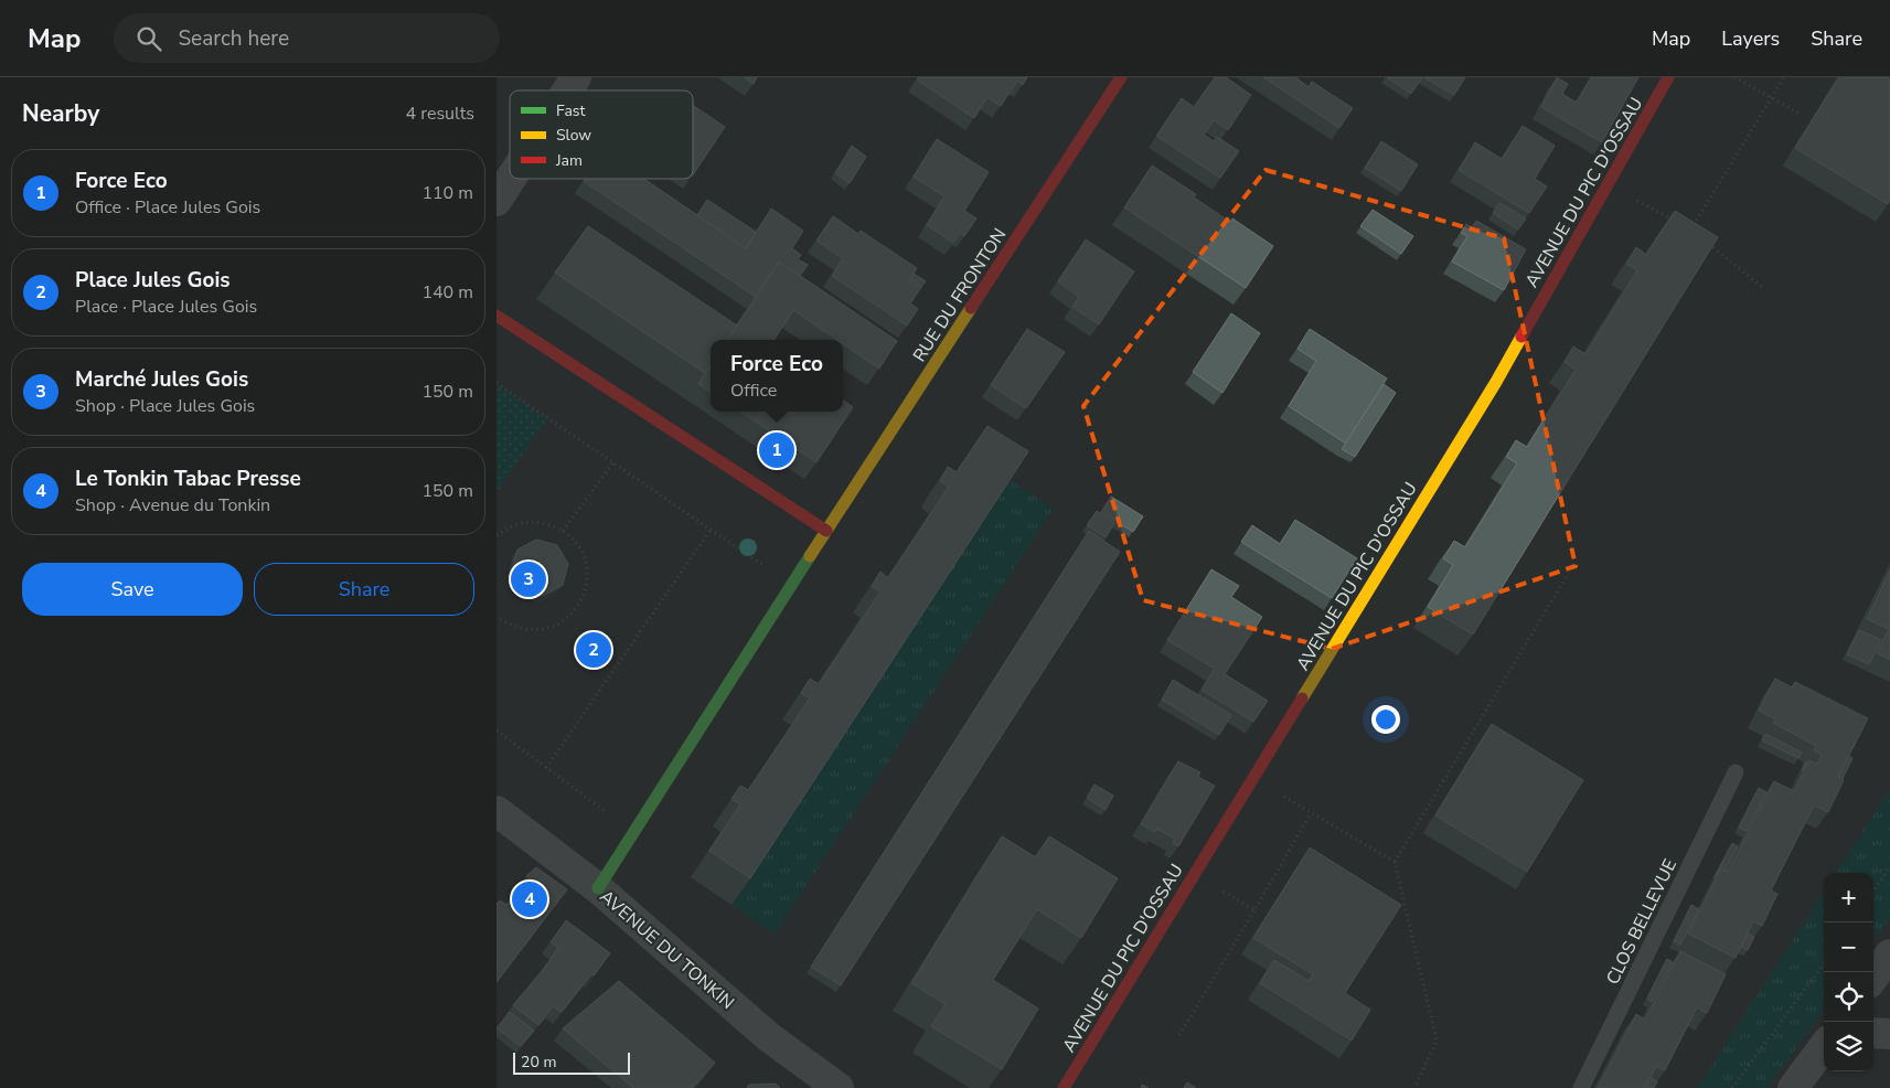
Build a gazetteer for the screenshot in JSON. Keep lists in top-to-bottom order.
{
  "streets": {
    "street": ["AVENUE DU PIC D'OSSAU", "RUE DU FRONTON", "AVENUE DU TONKIN"],
    "lane": ["CLOS BELLEVUE"]
  },
  "crossings": [
    ["RUE DU FRONTON", "AVENUE DU TONKIN"]
  ],
  "legend": ["Fast", "Slow", "Jam"],
  "scale_bar": "20 m",
  "page": {
    "header": "Map",
    "search": "Search here",
    "nav": ["Map", "Layers", "Share"],
    "heading": ["Nearby", "4 results"],
    "list": [
      {
        "mark": "1",
        "name": "Force Eco",
        "note": "Office · Place Jules Gois",
        "value": "110 m"
      },
      {
        "mark": "2",
        "name": "Place Jules Gois",
        "note": "Place · Place Jules Gois",
        "value": "140 m"
      },
      {
        "mark": "3",
        "name": "Marché Jules Gois",
        "note": "Shop · Place Jules Gois",
        "value": "150 m"
      },
      {
        "mark": "4",
        "name": "Le Tonkin Tabac Presse",
        "note": "Shop · Avenue du Tonkin",
        "value": "150 m"
      }
    ],
    "popup": ["Force Eco", "Office"],
    "pins": [
      "1",
      "3",
      "2",
      "4"
    ],
    "buttons": ["Save", "Share"],
    "map_buttons": ["+", "−"],
    "scale": "20 m"
  }
}
